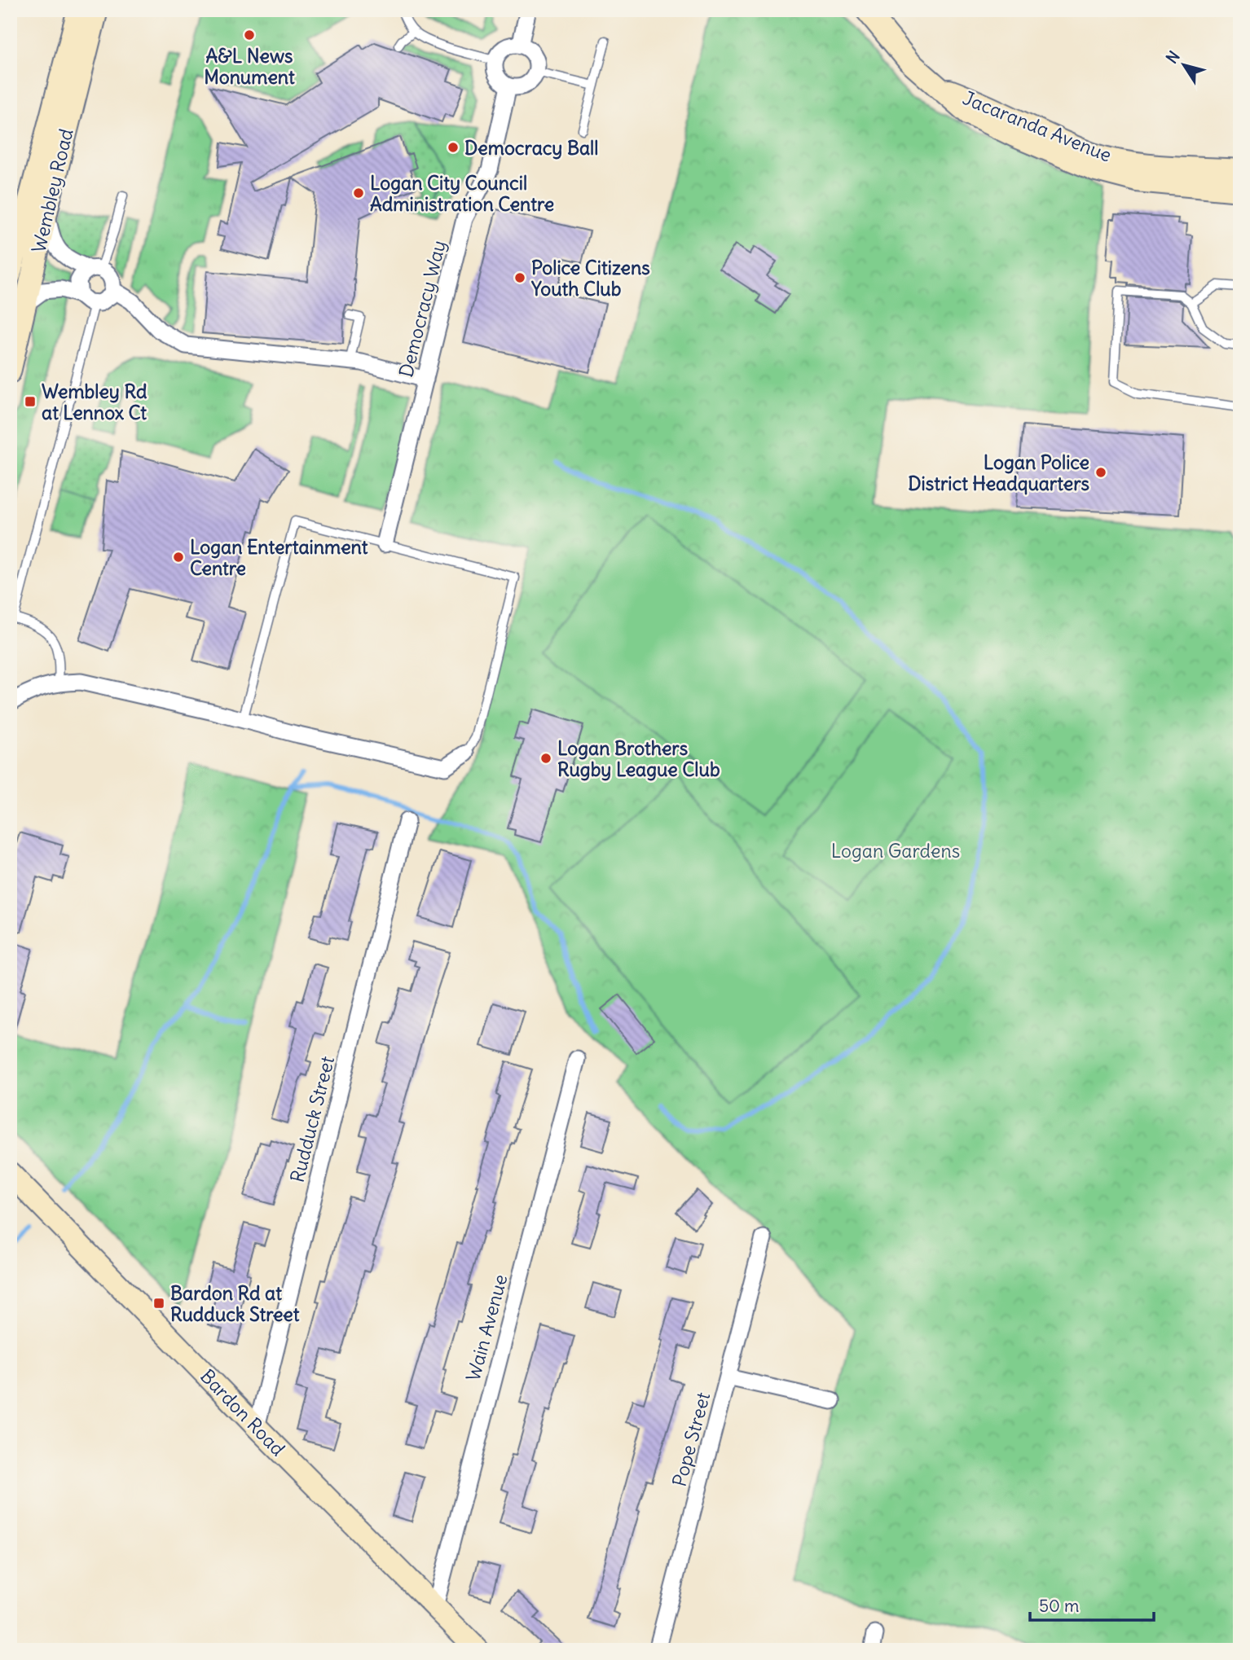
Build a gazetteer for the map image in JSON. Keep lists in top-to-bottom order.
{
  "streets": {
    "street": [
      "Jacaranda Avenue",
      "Wembley Road",
      "Democracy Way",
      "Rudduck Street",
      "Wain Avenue",
      "Bardon Road",
      "Pope Street"
    ]
  },
  "crossings": [
    ["Rudduck Street", "Bardon Road"],
    ["Wain Avenue", "Bardon Road"]
  ],
  "parks": ["Logan Gardens"],
  "places": {
    "other": [
      "A&L News Monument",
      "Democracy Ball",
      "Logan City Council Administration Centre",
      "Police Citizens Youth Club",
      "Logan Police District Headquarters",
      "Logan Entertainment Centre",
      "Logan Brothers Rugby League Club"
    ],
    "transit": ["Wembley Rd at Lennox Ct", "Bardon Rd at Rudduck Street"]
  },
  "scale_bar": "50 m",
  "north": "top left"
}
